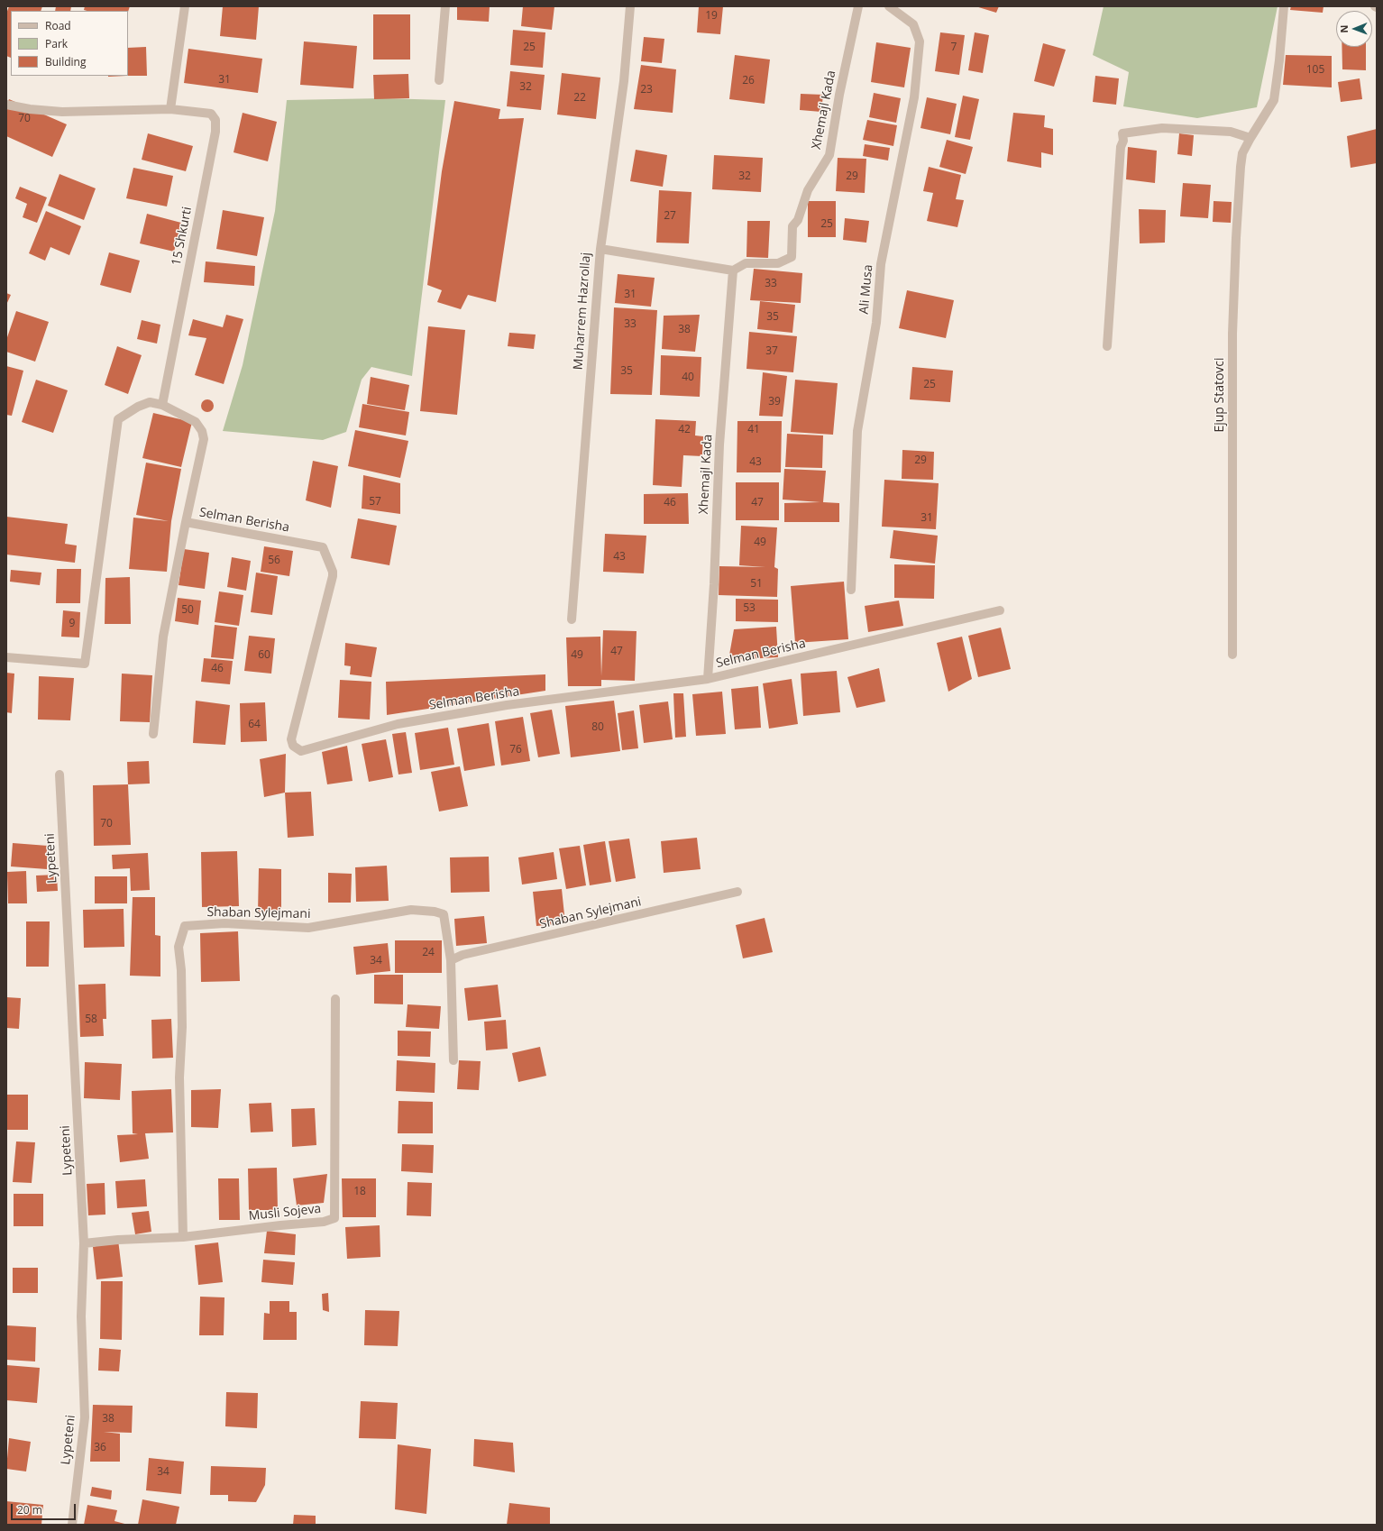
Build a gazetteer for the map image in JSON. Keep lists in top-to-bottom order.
{
  "streets": {
    "street": [
      "Xhemajl Kada",
      "15 Shkurti",
      "Ali Musa",
      "Muharrem Hazrollaj",
      "Ejup Statovci",
      "Selman Berisha",
      "Lypeteni",
      "Shaban Sylejmani",
      "Musli Sojeva"
    ]
  },
  "crossings": [
    ["Xhemajl Kada", "Selman Berisha"],
    ["15 Shkurti", "Selman Berisha"],
    ["Lypeteni", "Musli Sojeva"],
    ["Shaban Sylejmani", "Musli Sojeva"]
  ],
  "house_numbers": [
    "19",
    "25",
    "7",
    "105",
    "31",
    "26",
    "32",
    "23",
    "22",
    "70",
    "32",
    "29",
    "27",
    "25",
    "33",
    "31",
    "35",
    "33",
    "38",
    "37",
    "35",
    "40",
    "25",
    "39",
    "42",
    "41",
    "29",
    "43",
    "57",
    "46",
    "47",
    "31",
    "49",
    "43",
    "56",
    "51",
    "53",
    "50",
    "9",
    "47",
    "60",
    "49",
    "46",
    "64",
    "80",
    "76",
    "70",
    "24",
    "34",
    "58",
    "18",
    "38",
    "36",
    "34"
  ],
  "legend": ["Road", "Park", "Building"],
  "scale_bar": "20 m",
  "north": "left"
}
